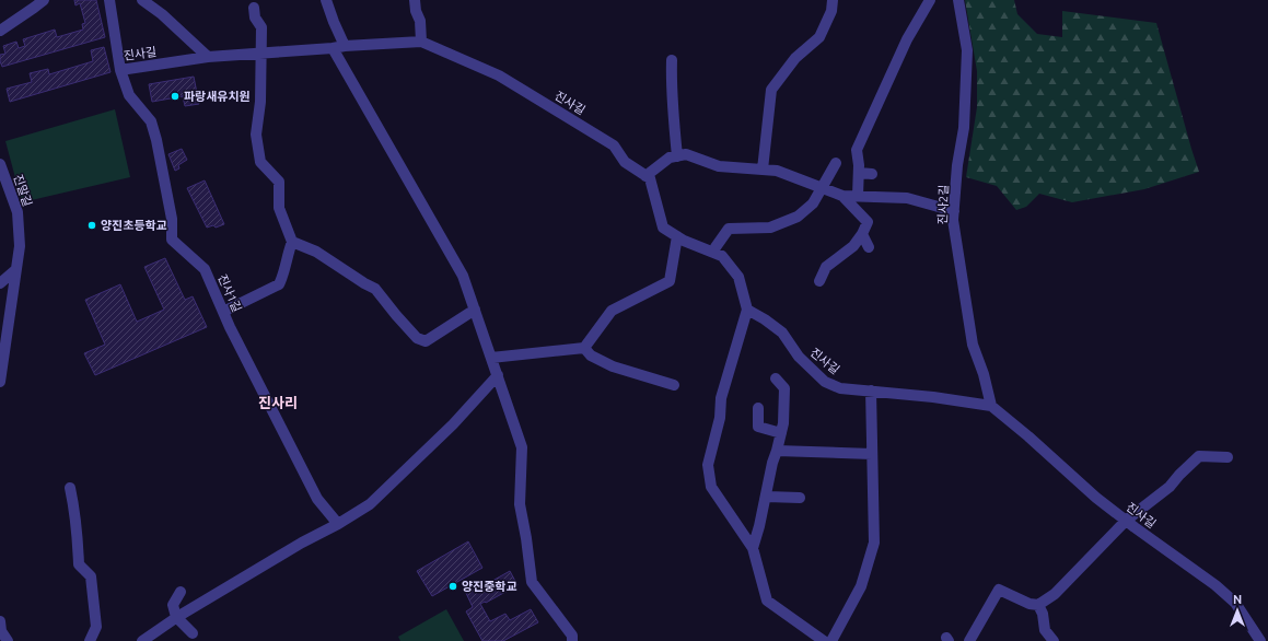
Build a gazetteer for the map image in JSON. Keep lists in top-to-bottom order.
{
  "streets": {
    "street": [
      "진사길",
      "진말길",
      "진사2길",
      "진사1길"
    ]
  },
  "crossings": [
    ["진사길", "진사2길"],
    ["진사길", "진사1길"]
  ],
  "districts": ["진사리"],
  "places": ["파랑새유치원", "양진초등학교", "양진중학교"],
  "north": "top"
}
